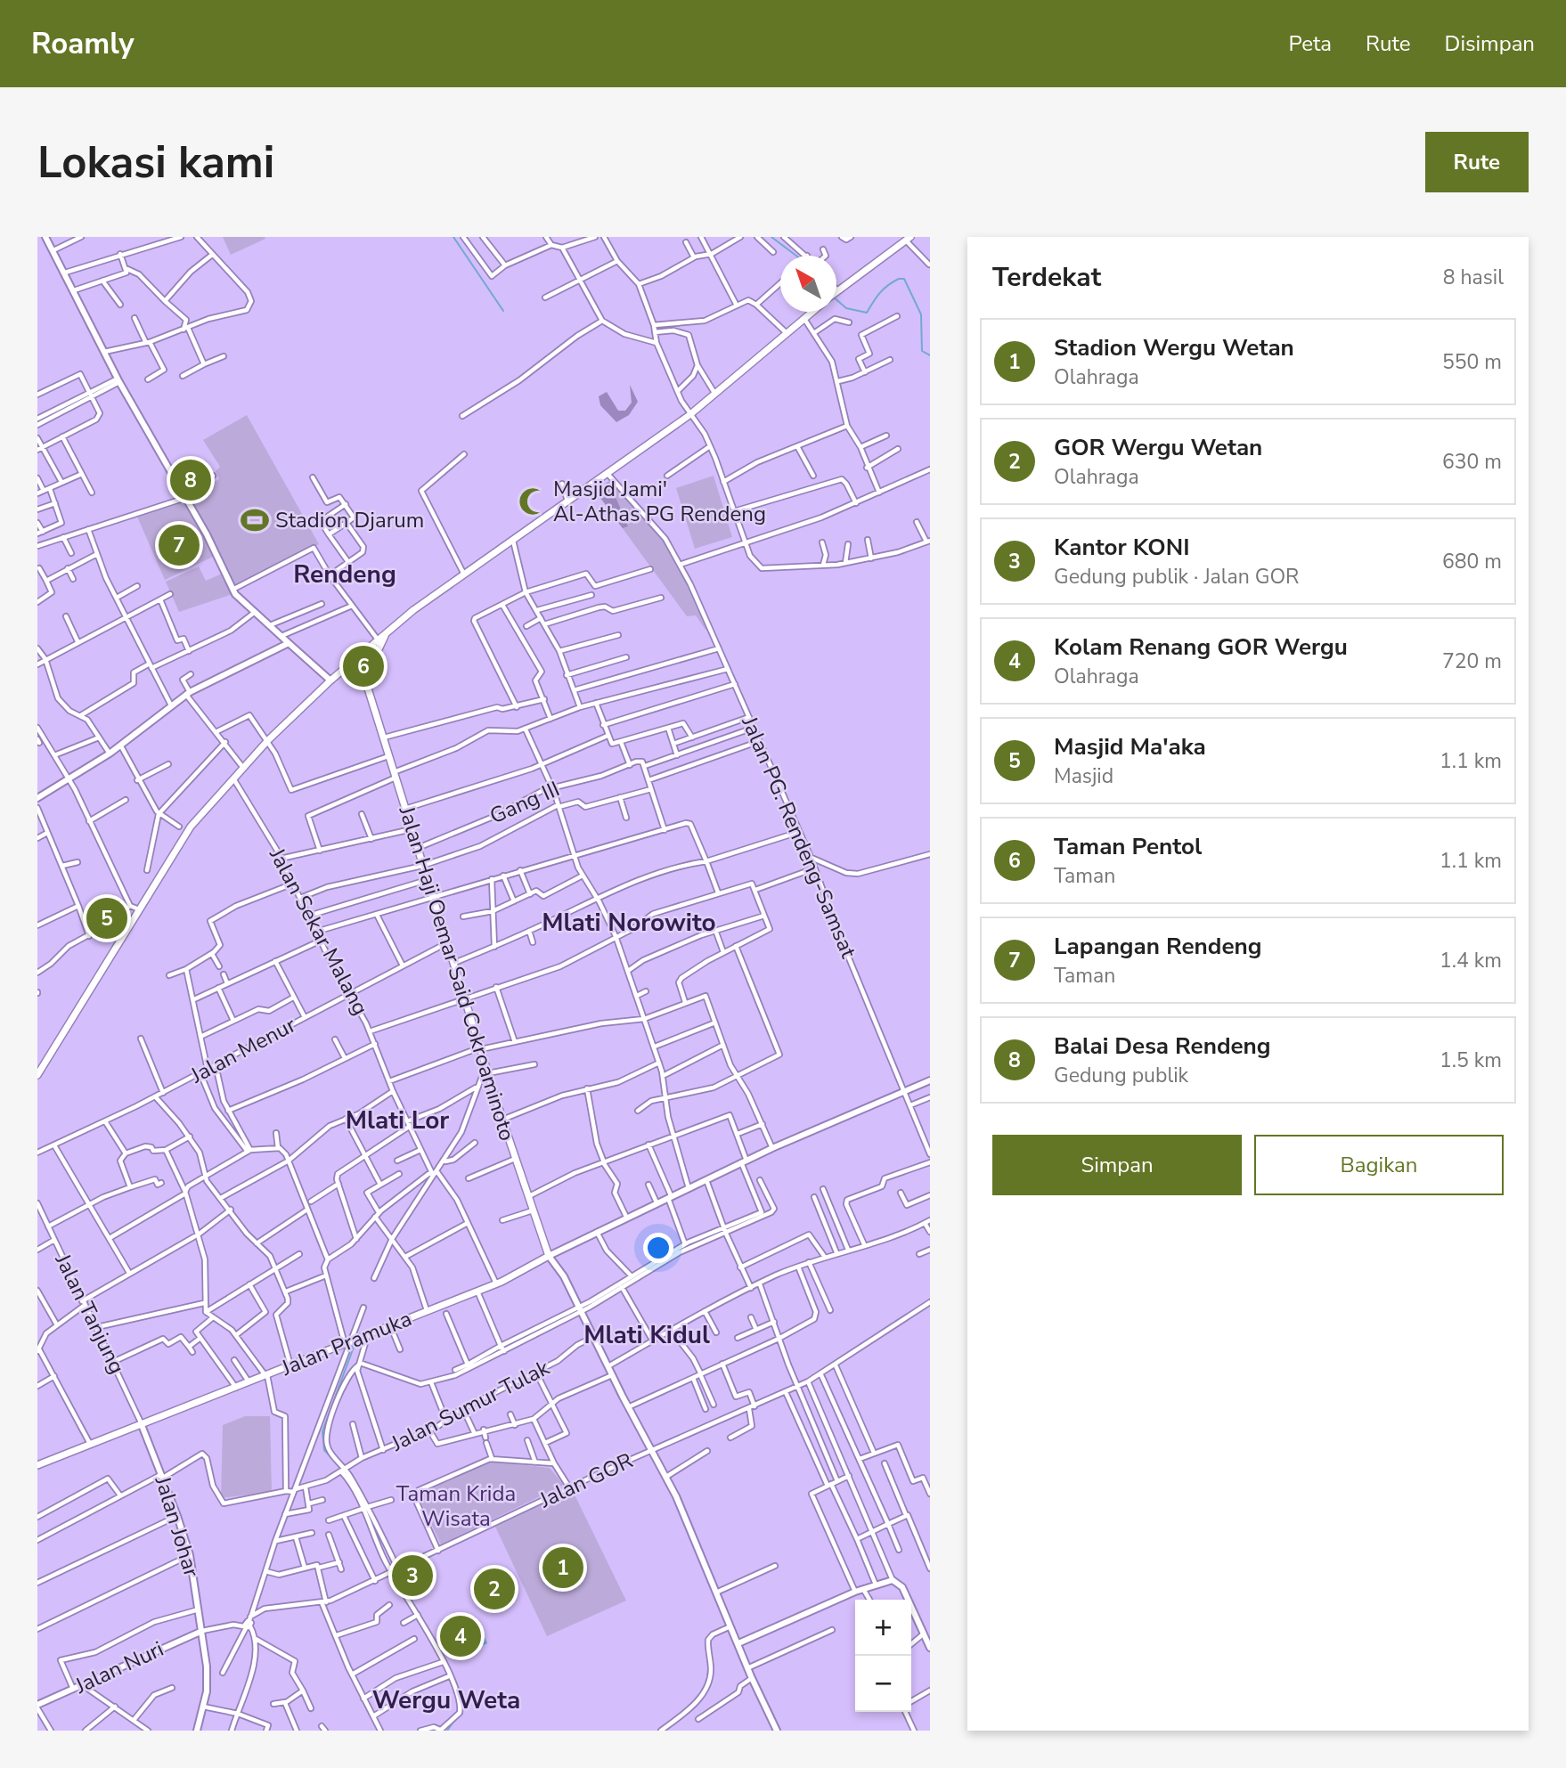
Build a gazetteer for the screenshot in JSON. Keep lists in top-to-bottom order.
{
  "streets": {
    "main road": ["Jalan Haji Oemar Said Cokroaminoto", "Jalan Pramuka"],
    "street": [
      "Gang III",
      "Jalan PG. Rendeng-Samsat",
      "Jalan Sekar Malang",
      "Jalan Menur",
      "Jalan Tanjung",
      "Jalan Sumur Tulak",
      "Jalan GOR",
      "Jalan Johar",
      "Jalan Nuri"
    ]
  },
  "crossings": [
    ["Gang III", "Jalan Haji Oemar Said Cokroaminoto"],
    ["Jalan Sekar Malang", "Jalan Menur"],
    ["Jalan Sekar Malang", "Jalan Pramuka"],
    ["Jalan Haji Oemar Said Cokroaminoto", "Jalan Menur"],
    ["Jalan Haji Oemar Said Cokroaminoto", "Jalan Pramuka"],
    ["Jalan Tanjung", "Jalan Pramuka"],
    ["Jalan Tanjung", "Jalan Johar"],
    ["Jalan Pramuka", "Jalan Johar"],
    ["Jalan Sumur Tulak", "Jalan Johar"],
    ["Jalan GOR", "Jalan Johar"],
    ["Jalan GOR", "Jalan Nuri"],
    ["Jalan Johar", "Jalan Nuri"]
  ],
  "districts": [
    "Rendeng",
    "Mlati Norowito",
    "Mlati Lor",
    "Mlati Kidul",
    "Wergu Weta"
  ],
  "parks": ["Taman Krida Wisata"],
  "places": {
    "mosque": ["Masjid Jami' Al-Athas PG Rendeng"],
    "sports": ["Stadion Djarum"]
  },
  "north": "top left",
  "page": {
    "header": "Roamly",
    "nav": ["Peta", "Rute", "Disimpan"],
    "buttons": [
      "Rute",
      ["Simpan", "Bagikan"]
    ],
    "title": "Lokasi kami",
    "heading": ["Terdekat", "8 hasil"],
    "list": [
      {
        "mark": "1",
        "name": "Stadion Wergu Wetan",
        "note": "Olahraga",
        "value": "550 m"
      },
      {
        "mark": "2",
        "name": "GOR Wergu Wetan",
        "note": "Olahraga",
        "value": "630 m"
      },
      {
        "mark": "3",
        "name": "Kantor KONI",
        "note": "Gedung publik · Jalan GOR",
        "value": "680 m"
      },
      {
        "mark": "4",
        "name": "Kolam Renang GOR Wergu",
        "note": "Olahraga",
        "value": "720 m"
      },
      {
        "mark": "5",
        "name": "Masjid Ma'aka",
        "note": "Masjid",
        "value": "1.1 km"
      },
      {
        "mark": "6",
        "name": "Taman Pentol",
        "note": "Taman",
        "value": "1.1 km"
      },
      {
        "mark": "7",
        "name": "Lapangan Rendeng",
        "note": "Taman",
        "value": "1.4 km"
      },
      {
        "mark": "8",
        "name": "Balai Desa Rendeng",
        "note": "Gedung publik",
        "value": "1.5 km"
      }
    ],
    "pins": [
      "8",
      "7",
      "6",
      "5",
      "1",
      "3",
      "2",
      "4"
    ],
    "map_buttons": ["+", "−"]
  }
}
